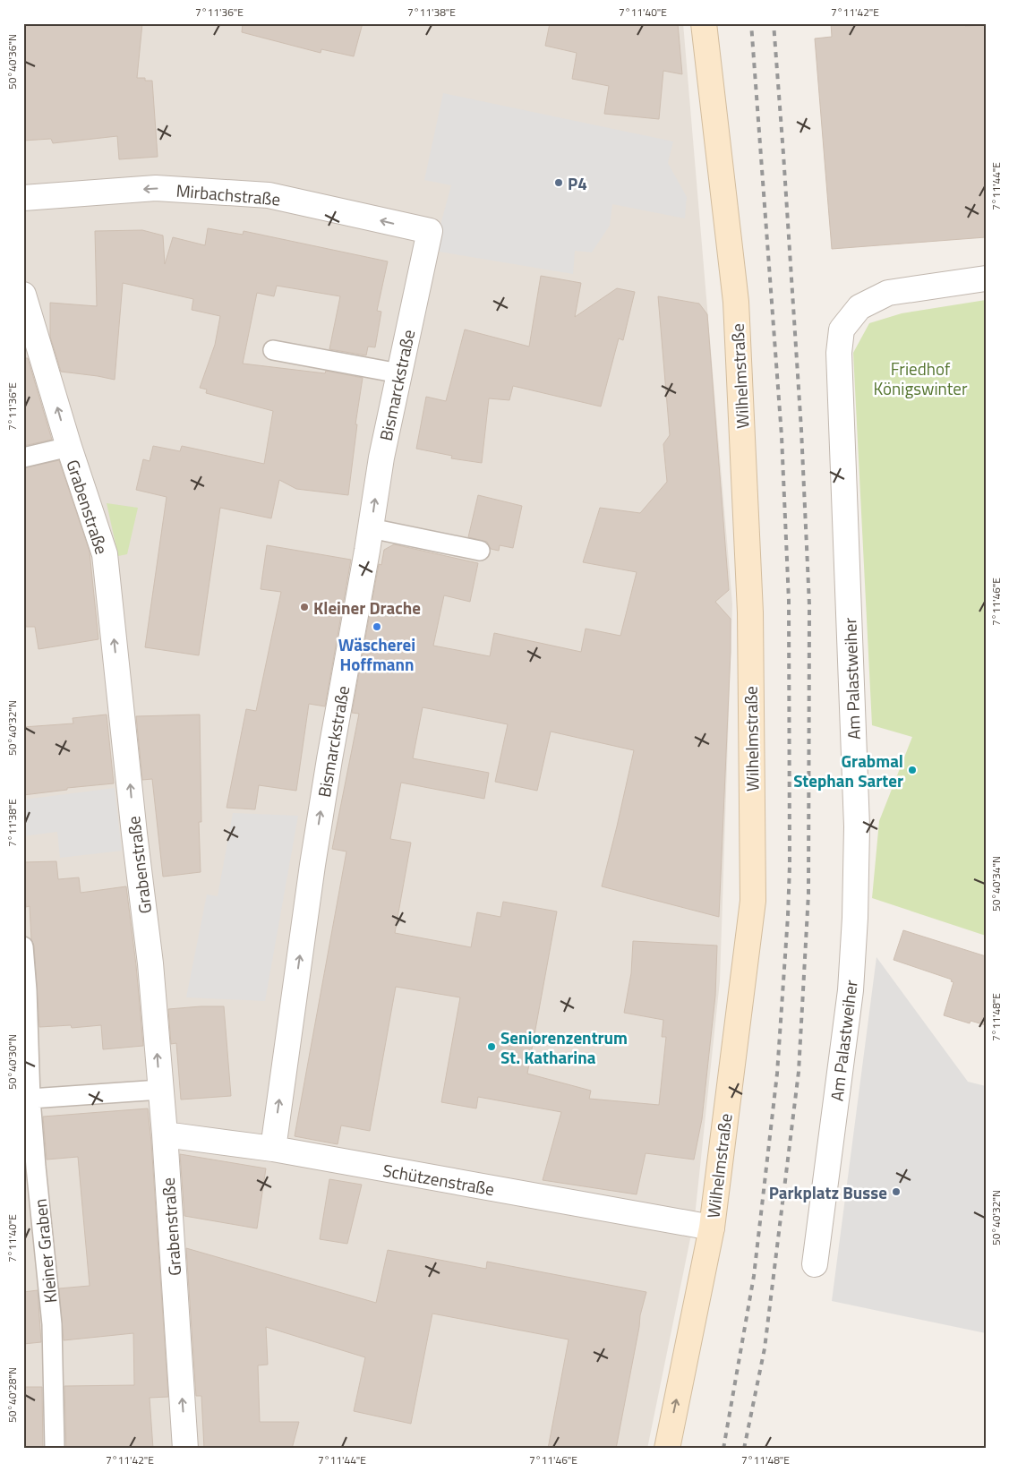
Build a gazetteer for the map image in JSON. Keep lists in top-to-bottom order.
{
  "streets": {
    "street": [
      "Mirbachstraße",
      "Wilhelmstraße",
      "Bismarckstraße",
      "Grabenstraße",
      "Am Palastweiher",
      "Schützenstraße"
    ],
    "lane": ["Kleiner Graben"]
  },
  "crossings": [
    ["Mirbachstraße", "Bismarckstraße"],
    ["Wilhelmstraße", "Schützenstraße"],
    ["Bismarckstraße", "Schützenstraße"],
    ["Grabenstraße", "Schützenstraße"]
  ],
  "one_way": ["Mirbachstraße", "Bismarckstraße", "Grabenstraße"],
  "parks": ["Friedhof Königswinter"],
  "places": [
    "P4",
    "Kleiner Drache",
    "Wäscherei Hoffmann",
    "Grabmal Stephan Sarter",
    "Seniorenzentrum St. Katharina",
    "Parkplatz Busse"
  ],
  "coordinates": [
    "7°11'36\"E",
    "7°11'38\"E",
    "7°11'40\"E",
    "7°11'42\"E",
    "50°40'36\"N",
    "7°11'44\"E",
    "7°11'46\"E",
    "50°40'32\"N",
    "50°40'34\"N",
    "7°11'48\"E",
    "50°40'30\"N",
    "50°40'28\"N"
  ]
}
